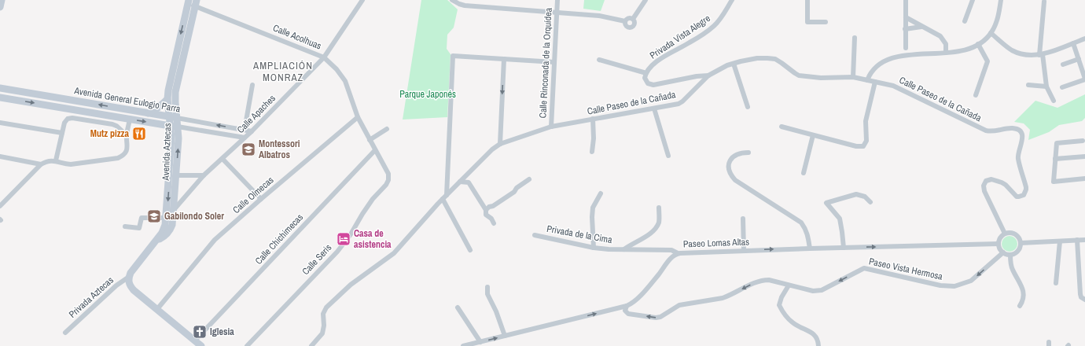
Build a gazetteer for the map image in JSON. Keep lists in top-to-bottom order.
{
  "streets": {
    "street": [
      "Calle Acolhuas",
      "Privada Vista Alegre",
      "Calle Rinconada de la Orquídea",
      "Calle Paseo de la Cañada",
      "Avenida General Eulogio Parra",
      "Calle Apaches",
      "Avenida Aztecas",
      "Calle Olmecas",
      "Privada de la Cima",
      "Calle Chichimecas",
      "Paseo Lomas Altas",
      "Calle Seris",
      "Paseo Vista Hermosa",
      "Privada Aztecas"
    ]
  },
  "crossings": [
    ["Calle Acolhuas", "Calle Apaches"],
    ["Calle Acolhuas", "Avenida Aztecas"],
    ["Calle Acolhuas", "Calle Olmecas"],
    ["Calle Acolhuas", "Calle Chichimecas"],
    ["Calle Acolhuas", "Calle Seris"],
    ["Privada Vista Alegre", "Calle Paseo de la Cañada"],
    ["Calle Rinconada de la Orquídea", "Calle Paseo de la Cañada"],
    ["Calle Paseo de la Cañada", "Paseo Lomas Altas"],
    ["Calle Paseo de la Cañada", "Paseo Vista Hermosa"],
    ["Avenida General Eulogio Parra", "Calle Apaches"],
    ["Avenida General Eulogio Parra", "Avenida Aztecas"],
    ["Calle Apaches", "Avenida Aztecas"],
    ["Avenida Aztecas", "Privada Aztecas"],
    ["Privada de la Cima", "Paseo Lomas Altas"],
    ["Paseo Lomas Altas", "Paseo Vista Hermosa"]
  ],
  "one_way": ["Paseo Lomas Altas", "Paseo Vista Hermosa"],
  "districts": ["AMPLIACIÓN MONRAZ"],
  "parks": ["Parque Japonés"],
  "places": {
    "restaurant": ["Mutz pizza"],
    "school or university": ["Montessori Albatros", "Gabilondo Soler"],
    "hotel": ["Casa de asistencia"],
    "church": ["Iglesia"]
  }
}
